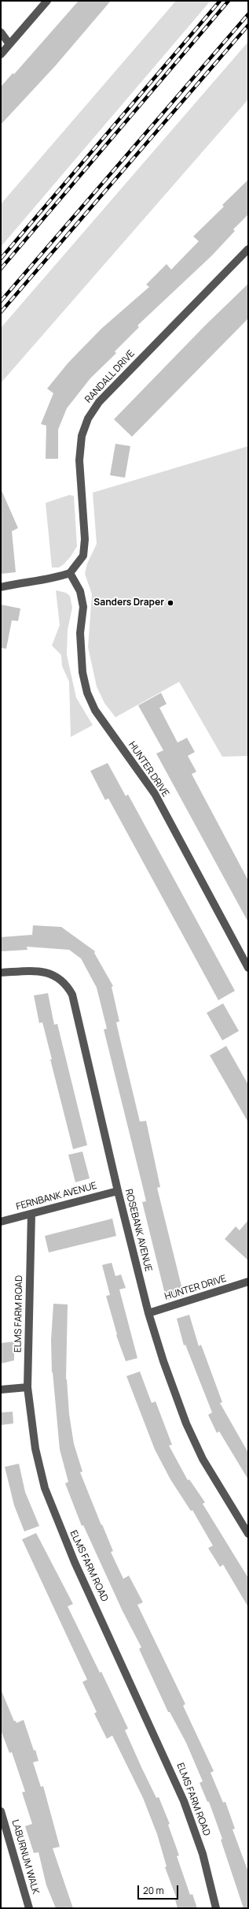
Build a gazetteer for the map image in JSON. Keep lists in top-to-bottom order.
{
  "streets": {
    "street": [
      "RANDALL DRIVE",
      "HUNTER DRIVE",
      "FERNBANK AVENUE",
      "ROSEBANK AVENUE",
      "ELMS FARM ROAD",
      "LABURNUM WALK"
    ]
  },
  "crossings": [
    ["RANDALL DRIVE", "HUNTER DRIVE"],
    ["HUNTER DRIVE", "ROSEBANK AVENUE"],
    ["FERNBANK AVENUE", "ROSEBANK AVENUE"],
    ["FERNBANK AVENUE", "ELMS FARM ROAD"]
  ],
  "places": ["Sanders Draper"],
  "scale_bar": "20 m"
}
